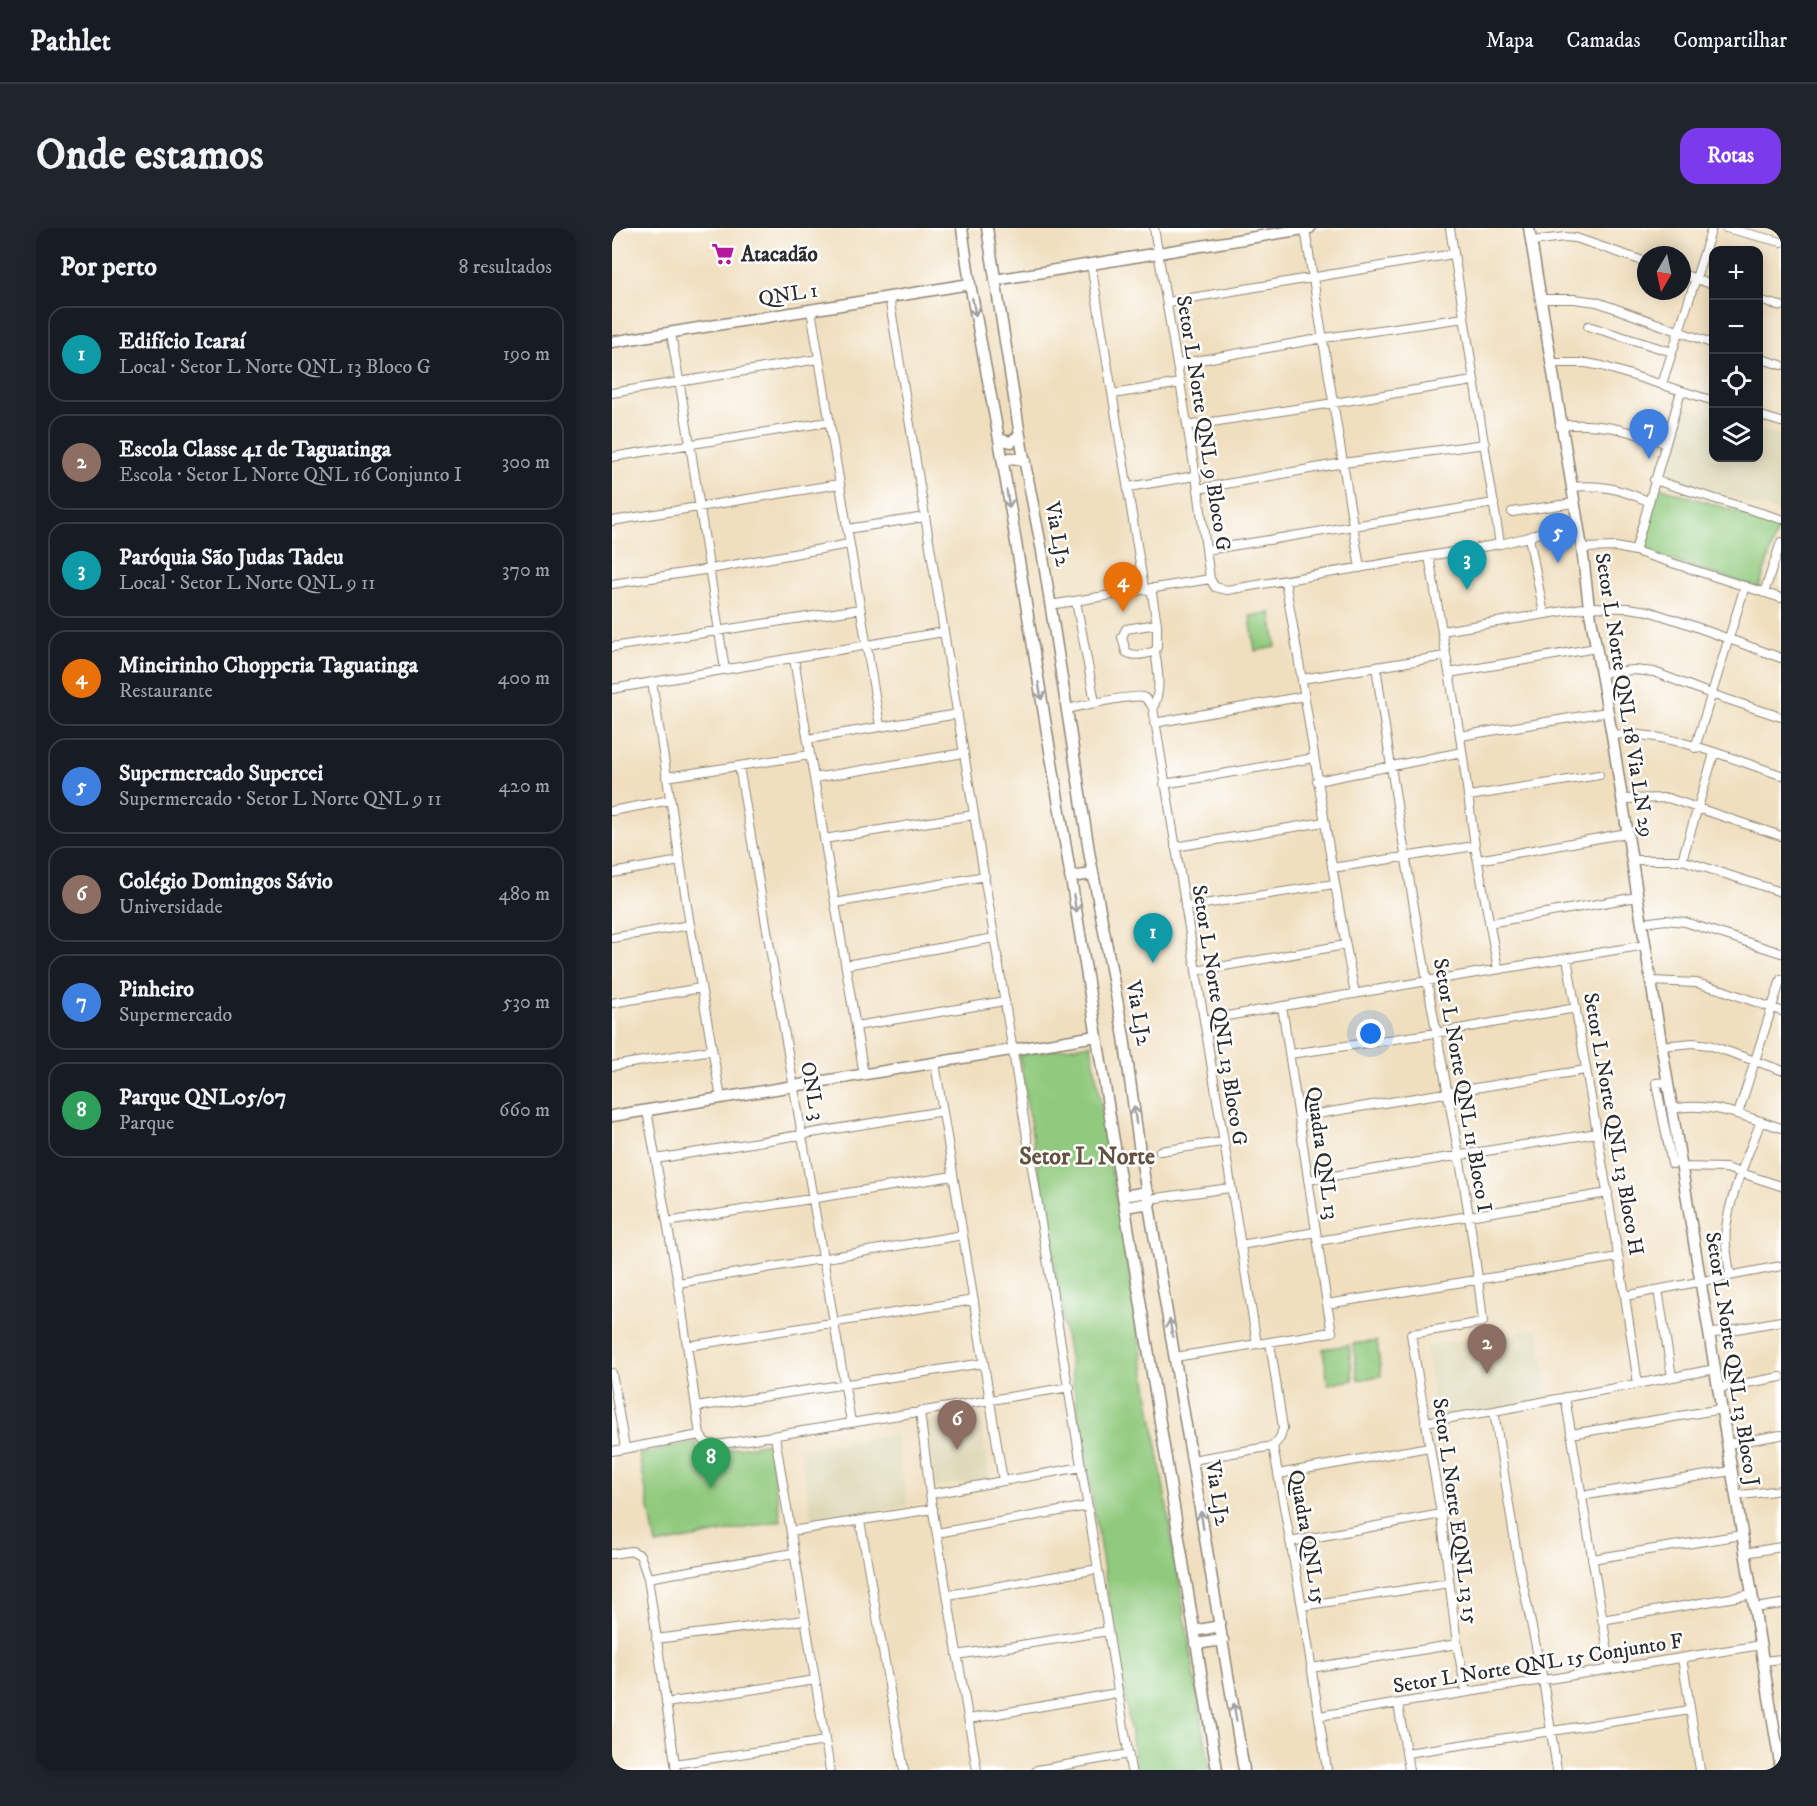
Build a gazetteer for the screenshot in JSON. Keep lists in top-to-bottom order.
{
  "streets": {
    "main road": [
      "QNL 1",
      "Via LJ2",
      "Setor L Norte QNL 18 Via LN 29",
      "Setor L Norte QNL 13 Bloco J"
    ],
    "street": [
      "Setor L Norte QNL 9 Bloco G",
      "Setor L Norte QNL 13 Bloco G",
      "Setor L Norte QNL 11 Bloco I",
      "ONL 3",
      "Setor L Norte QNL 13 Bloco H",
      "Quadra QNL 13",
      "Setor L Norte EQNL 13 15",
      "Quadra QNL 15",
      "Setor L Norte QNL 15 Conjunto F"
    ]
  },
  "crossings": [
    ["QNL 1", "Via LJ2"],
    ["Via LJ2", "Quadra QNL 15"],
    ["Setor L Norte QNL 18 Via LN 29", "Setor L Norte QNL 13 Bloco J"],
    ["Setor L Norte QNL 11 Bloco I", "Setor L Norte EQNL 13 15"],
    ["Setor L Norte QNL 13 Bloco J", "Setor L Norte QNL 15 Conjunto F"],
    ["Setor L Norte EQNL 13 15", "Setor L Norte QNL 15 Conjunto F"],
    ["Quadra QNL 15", "Setor L Norte QNL 15 Conjunto F"]
  ],
  "districts": ["Setor L Norte"],
  "places": {
    "supermarket": ["Atacadão"]
  },
  "north": "bottom",
  "page": {
    "header": "Pathlet",
    "nav": ["Mapa", "Camadas", "Compartilhar"],
    "buttons": "Rotas",
    "title": "Onde estamos",
    "heading": ["Por perto", "8 resultados"],
    "map_buttons": ["+", "−"],
    "list": [
      {
        "mark": "1",
        "name": "Edifício Icaraí",
        "note": "Local · Setor L Norte QNL 13 Bloco G",
        "value": "190 m"
      },
      {
        "mark": "2",
        "name": "Escola Classe 41 de Taguatinga",
        "note": "Escola · Setor L Norte QNL 16 Conjunto I",
        "value": "300 m"
      },
      {
        "mark": "3",
        "name": "Paróquia São Judas Tadeu",
        "note": "Local · Setor L Norte QNL 9 11",
        "value": "370 m"
      },
      {
        "mark": "4",
        "name": "Mineirinho Chopperia Taguatinga",
        "note": "Restaurante",
        "value": "400 m"
      },
      {
        "mark": "5",
        "name": "Supermercado Supercei",
        "note": "Supermercado · Setor L Norte QNL 9 11",
        "value": "420 m"
      },
      {
        "mark": "6",
        "name": "Colégio Domingos Sávio",
        "note": "Universidade",
        "value": "480 m"
      },
      {
        "mark": "7",
        "name": "Pinheiro",
        "note": "Supermercado",
        "value": "530 m"
      },
      {
        "mark": "8",
        "name": "Parque QNL05/07",
        "note": "Parque",
        "value": "660 m"
      }
    ],
    "pins": [
      "7",
      "5",
      "3",
      "4",
      "1",
      "2",
      "6",
      "8"
    ]
  }
}
